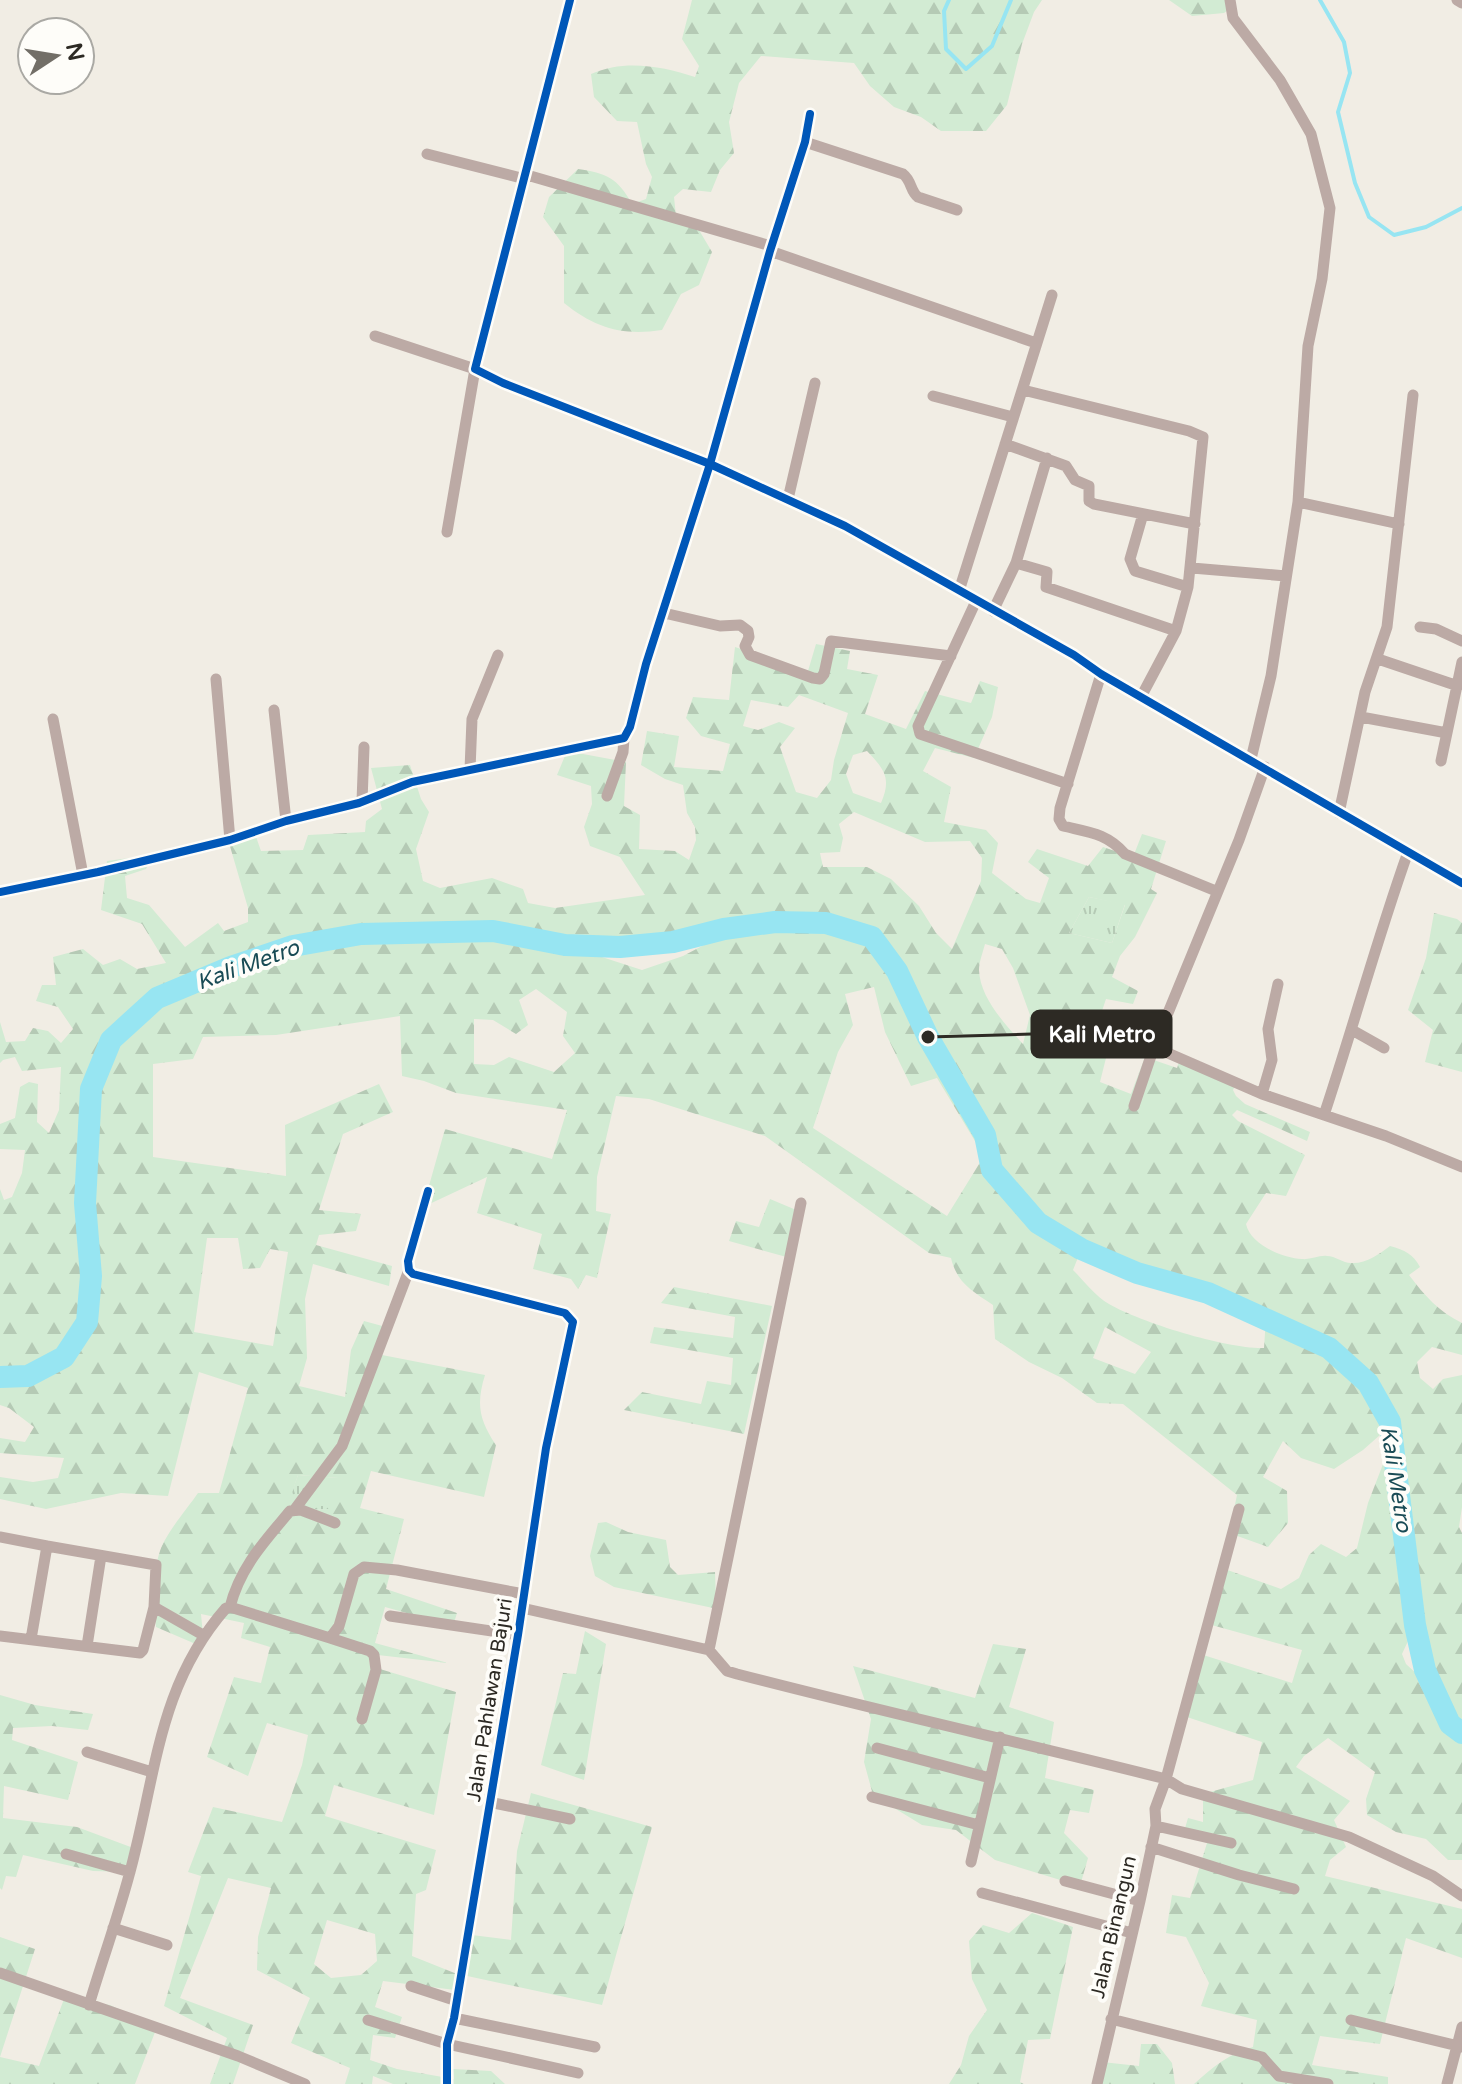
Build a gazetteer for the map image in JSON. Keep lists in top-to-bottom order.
{
  "streets": {
    "street": ["Jalan Pahlawan Bajuri", "Jalan Binangun"]
  },
  "water": ["Kali Metro"],
  "places": ["Kali Metro"],
  "north": "right"
}
